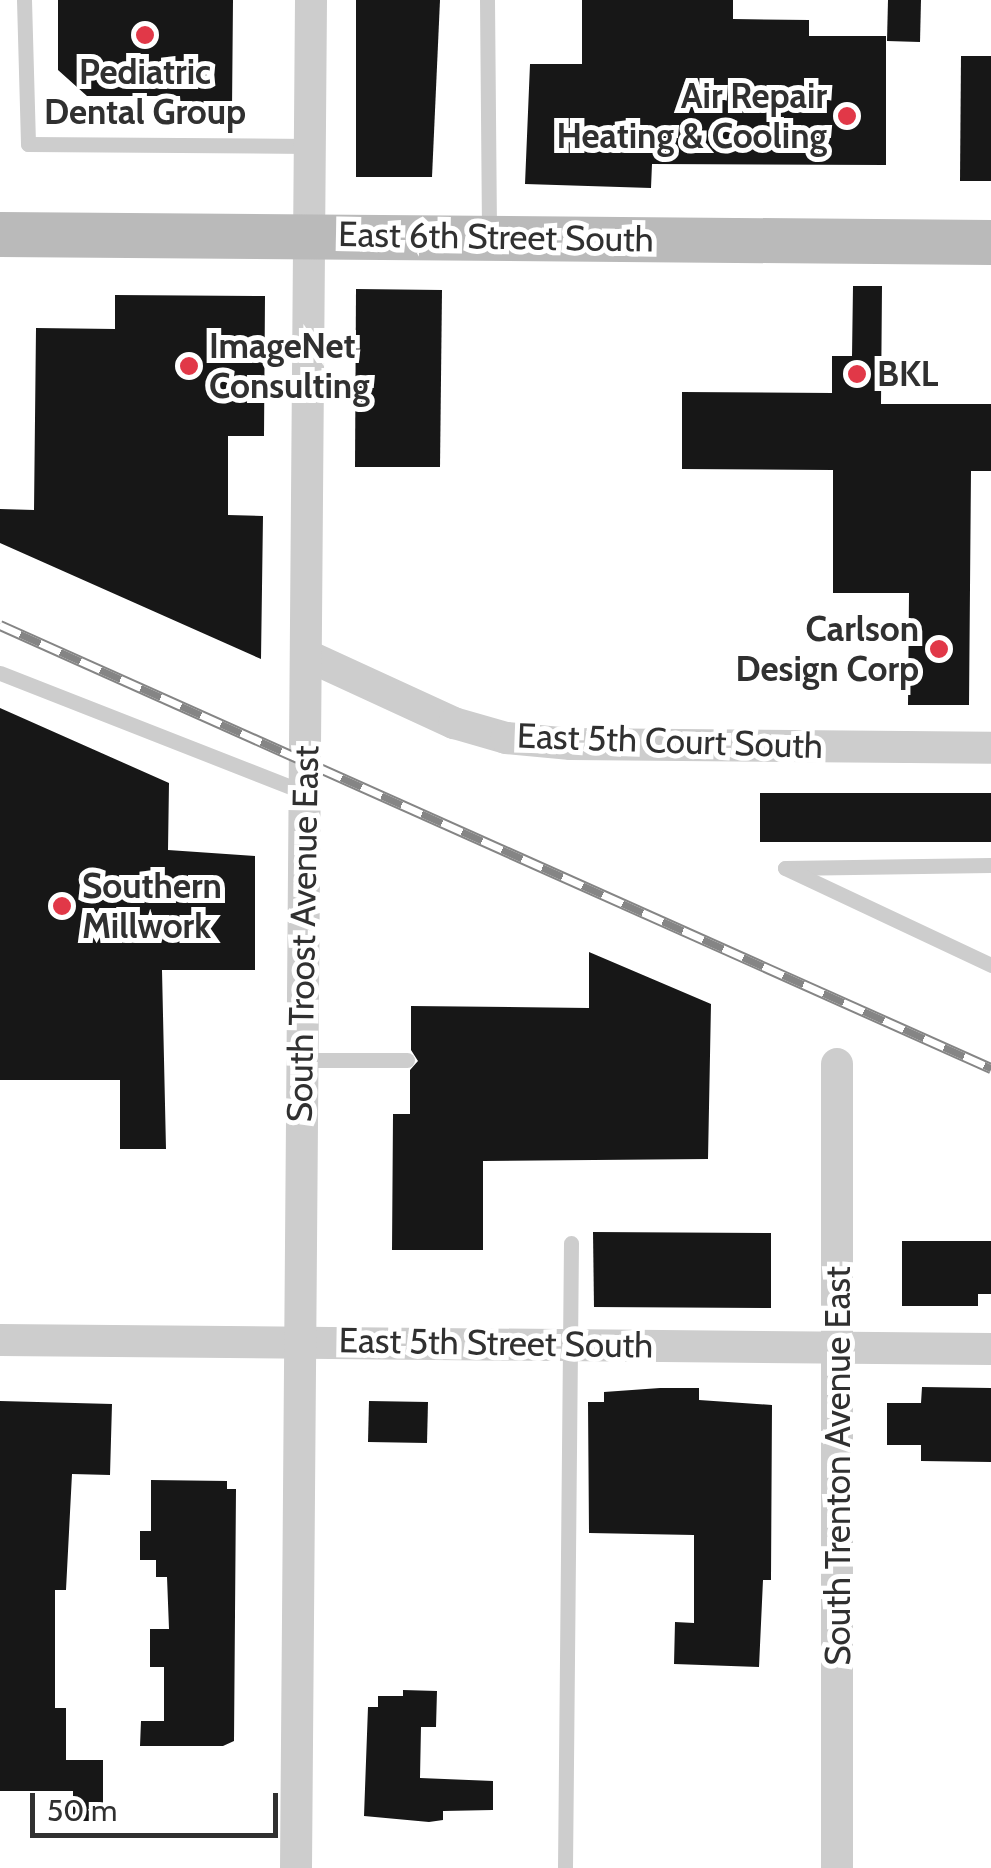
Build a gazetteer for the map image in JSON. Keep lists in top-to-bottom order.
{
  "streets": {
    "street": [
      "East 6th Street South",
      "East 5th Court South",
      "South Troost Avenue East",
      "East 5th Street South",
      "South Trenton Avenue East"
    ]
  },
  "crossings": [
    ["East 6th Street South", "South Troost Avenue East"],
    ["East 5th Court South", "South Troost Avenue East"],
    ["South Troost Avenue East", "East 5th Street South"],
    ["East 5th Street South", "South Trenton Avenue East"]
  ],
  "places": [
    "Pediatric Dental Group",
    "Air Repair Heating & Cooling",
    "ImageNet Consulting",
    "BKL",
    "Carlson Design Corp",
    "Southern Millwork"
  ],
  "scale_bar": "50 m"
}
